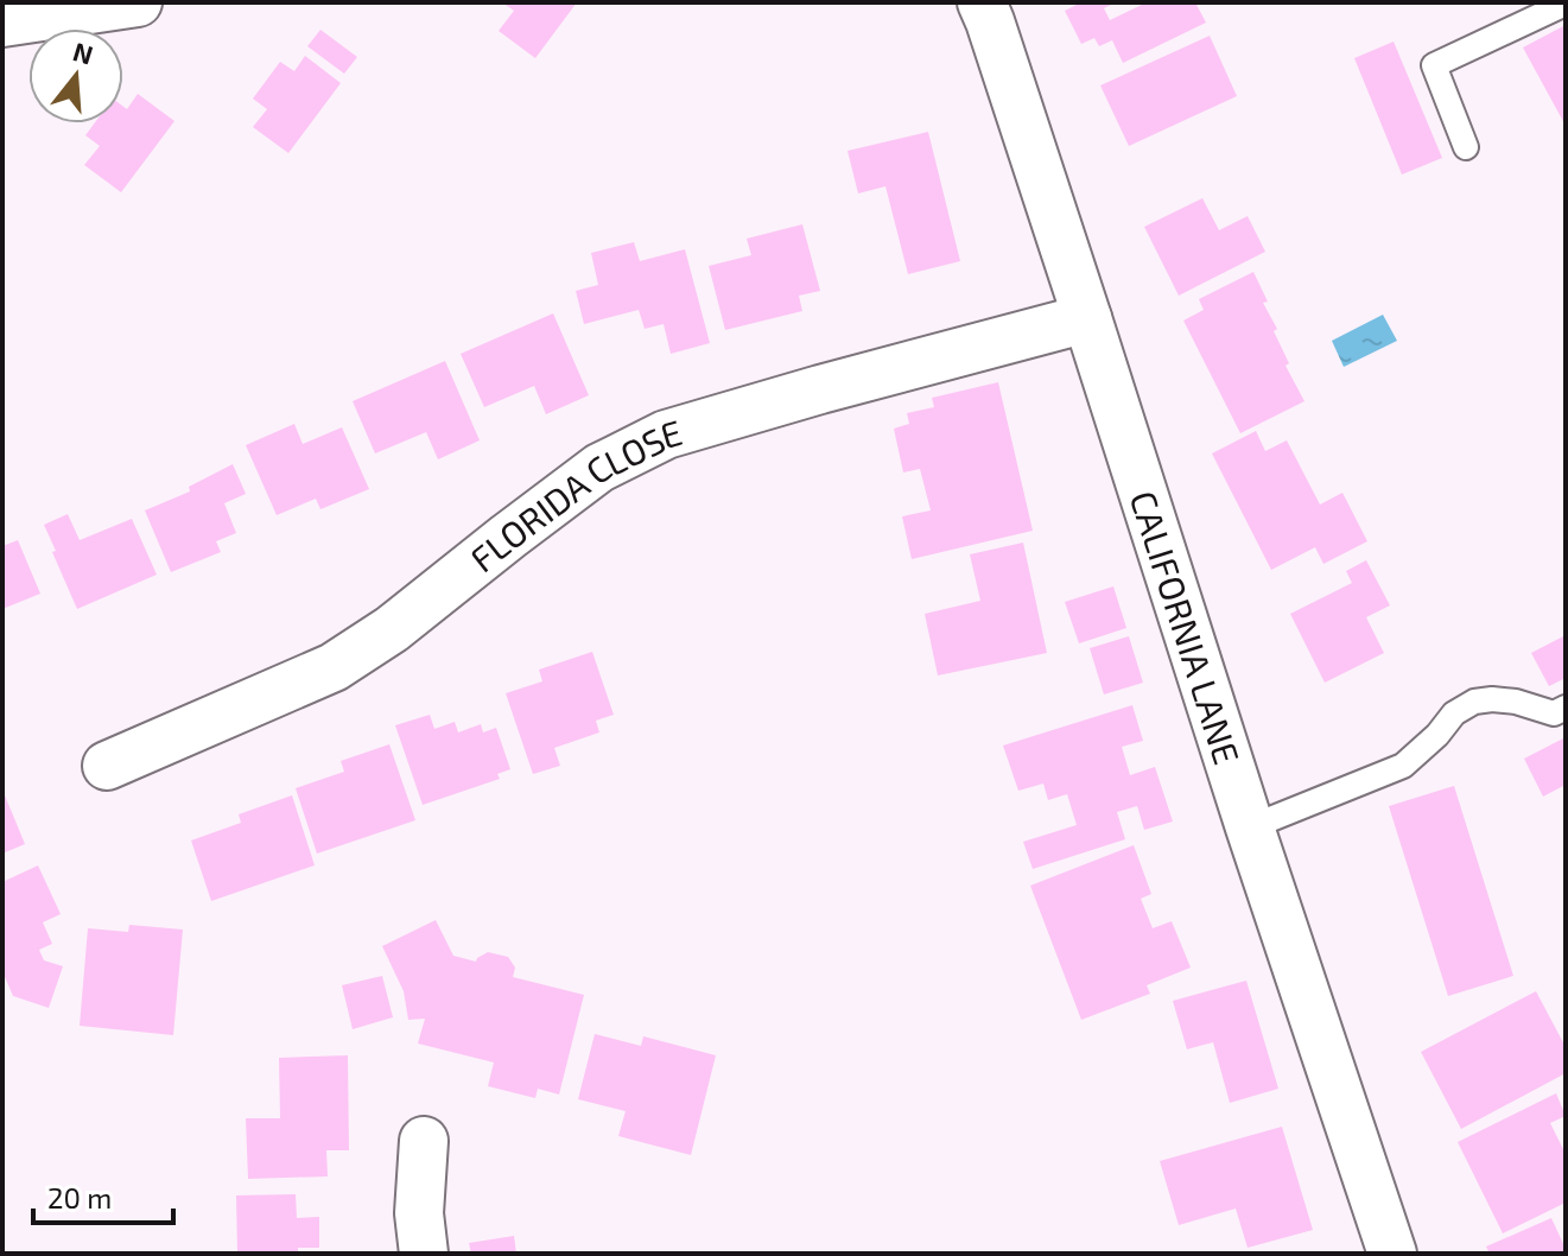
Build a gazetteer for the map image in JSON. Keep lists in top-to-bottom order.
{
  "streets": {
    "street": ["FLORIDA CLOSE", "CALIFORNIA LANE"]
  },
  "crossings": [
    ["FLORIDA CLOSE", "CALIFORNIA LANE"]
  ],
  "scale_bar": "20 m",
  "north": "top"
}
